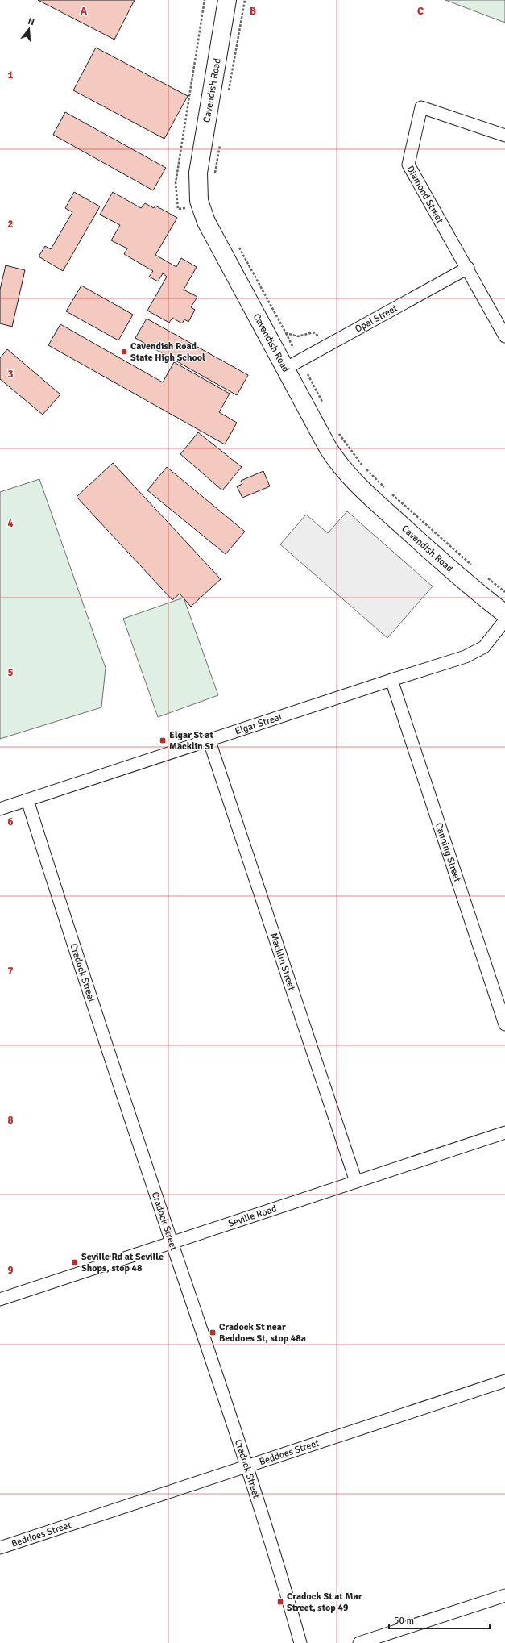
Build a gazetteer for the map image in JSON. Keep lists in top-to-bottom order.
{
  "streets": {
    "main road": ["Cavendish Road"],
    "street": [
      "Diamond Street",
      "Opal Street",
      "Elgar Street",
      "Canning Street",
      "Macklin Street",
      "Cradock Street",
      "Seville Road",
      "Beddoes Street"
    ]
  },
  "crossings": [
    ["Cavendish Road", "Opal Street"],
    ["Diamond Street", "Opal Street"],
    ["Elgar Street", "Canning Street"],
    ["Elgar Street", "Macklin Street"],
    ["Elgar Street", "Cradock Street"],
    ["Macklin Street", "Seville Road"],
    ["Cradock Street", "Seville Road"],
    ["Cradock Street", "Beddoes Street"]
  ],
  "places": {
    "other": ["Cavendish Road State High School"],
    "transit": [
      "Elgar St at Macklin St",
      "Seville Rd at Seville Shops, stop 48",
      "Cradock St near Beddoes St, stop 48a",
      "Cradock St at Mar Street, stop 49"
    ]
  },
  "scale_bar": "50 m",
  "north": "top",
  "grid": {
    "columns": ["A", "B", "C"],
    "rows": [
      "1",
      "2",
      "3",
      "4",
      "5",
      "6",
      "7",
      "8",
      "9"
    ]
  }
}
